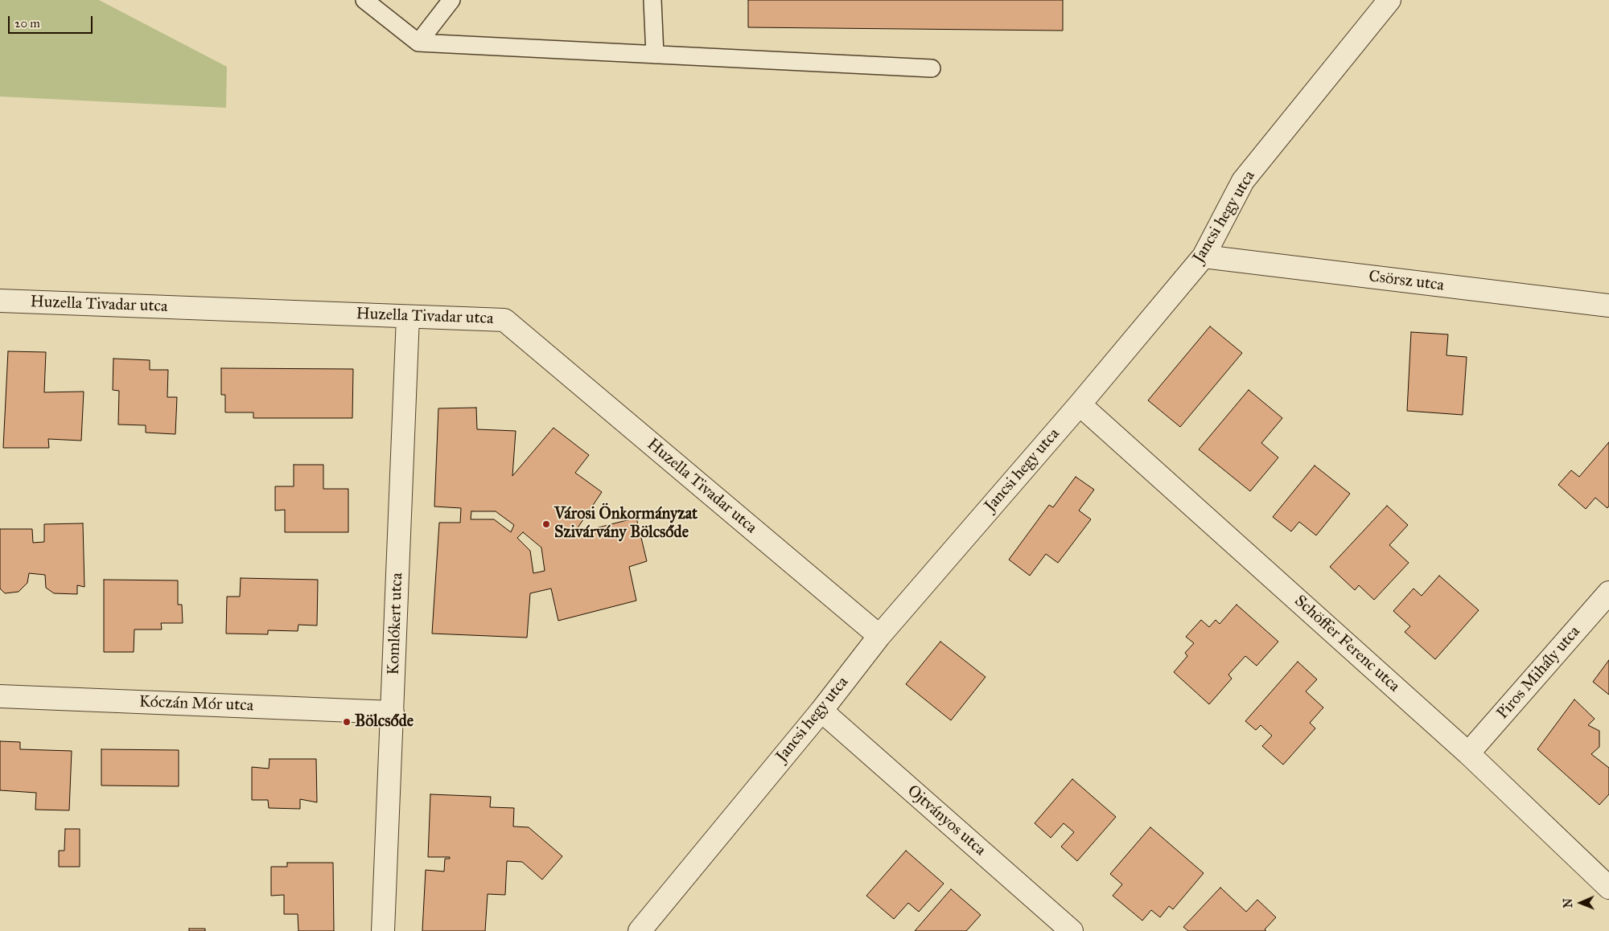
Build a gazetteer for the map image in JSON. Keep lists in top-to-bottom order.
{
  "streets": {
    "street": [
      "Jancsi hegy utca",
      "Csörsz utca",
      "Huzella Tivadar utca",
      "Komlókert utca",
      "Schöffer Ferenc utca",
      "Piros Mihály utca",
      "Kóczán Mór utca",
      "Ojtványos utca"
    ]
  },
  "crossings": [
    ["Jancsi hegy utca", "Csörsz utca"],
    ["Jancsi hegy utca", "Huzella Tivadar utca"],
    ["Jancsi hegy utca", "Schöffer Ferenc utca"],
    ["Jancsi hegy utca", "Ojtványos utca"],
    ["Huzella Tivadar utca", "Komlókert utca"],
    ["Komlókert utca", "Kóczán Mór utca"],
    ["Schöffer Ferenc utca", "Piros Mihály utca"]
  ],
  "places": ["Városi Önkormányzat Szivárvány Bölcsőde", "Bölcsőde"],
  "scale_bar": "20 m",
  "north": "left"
}
